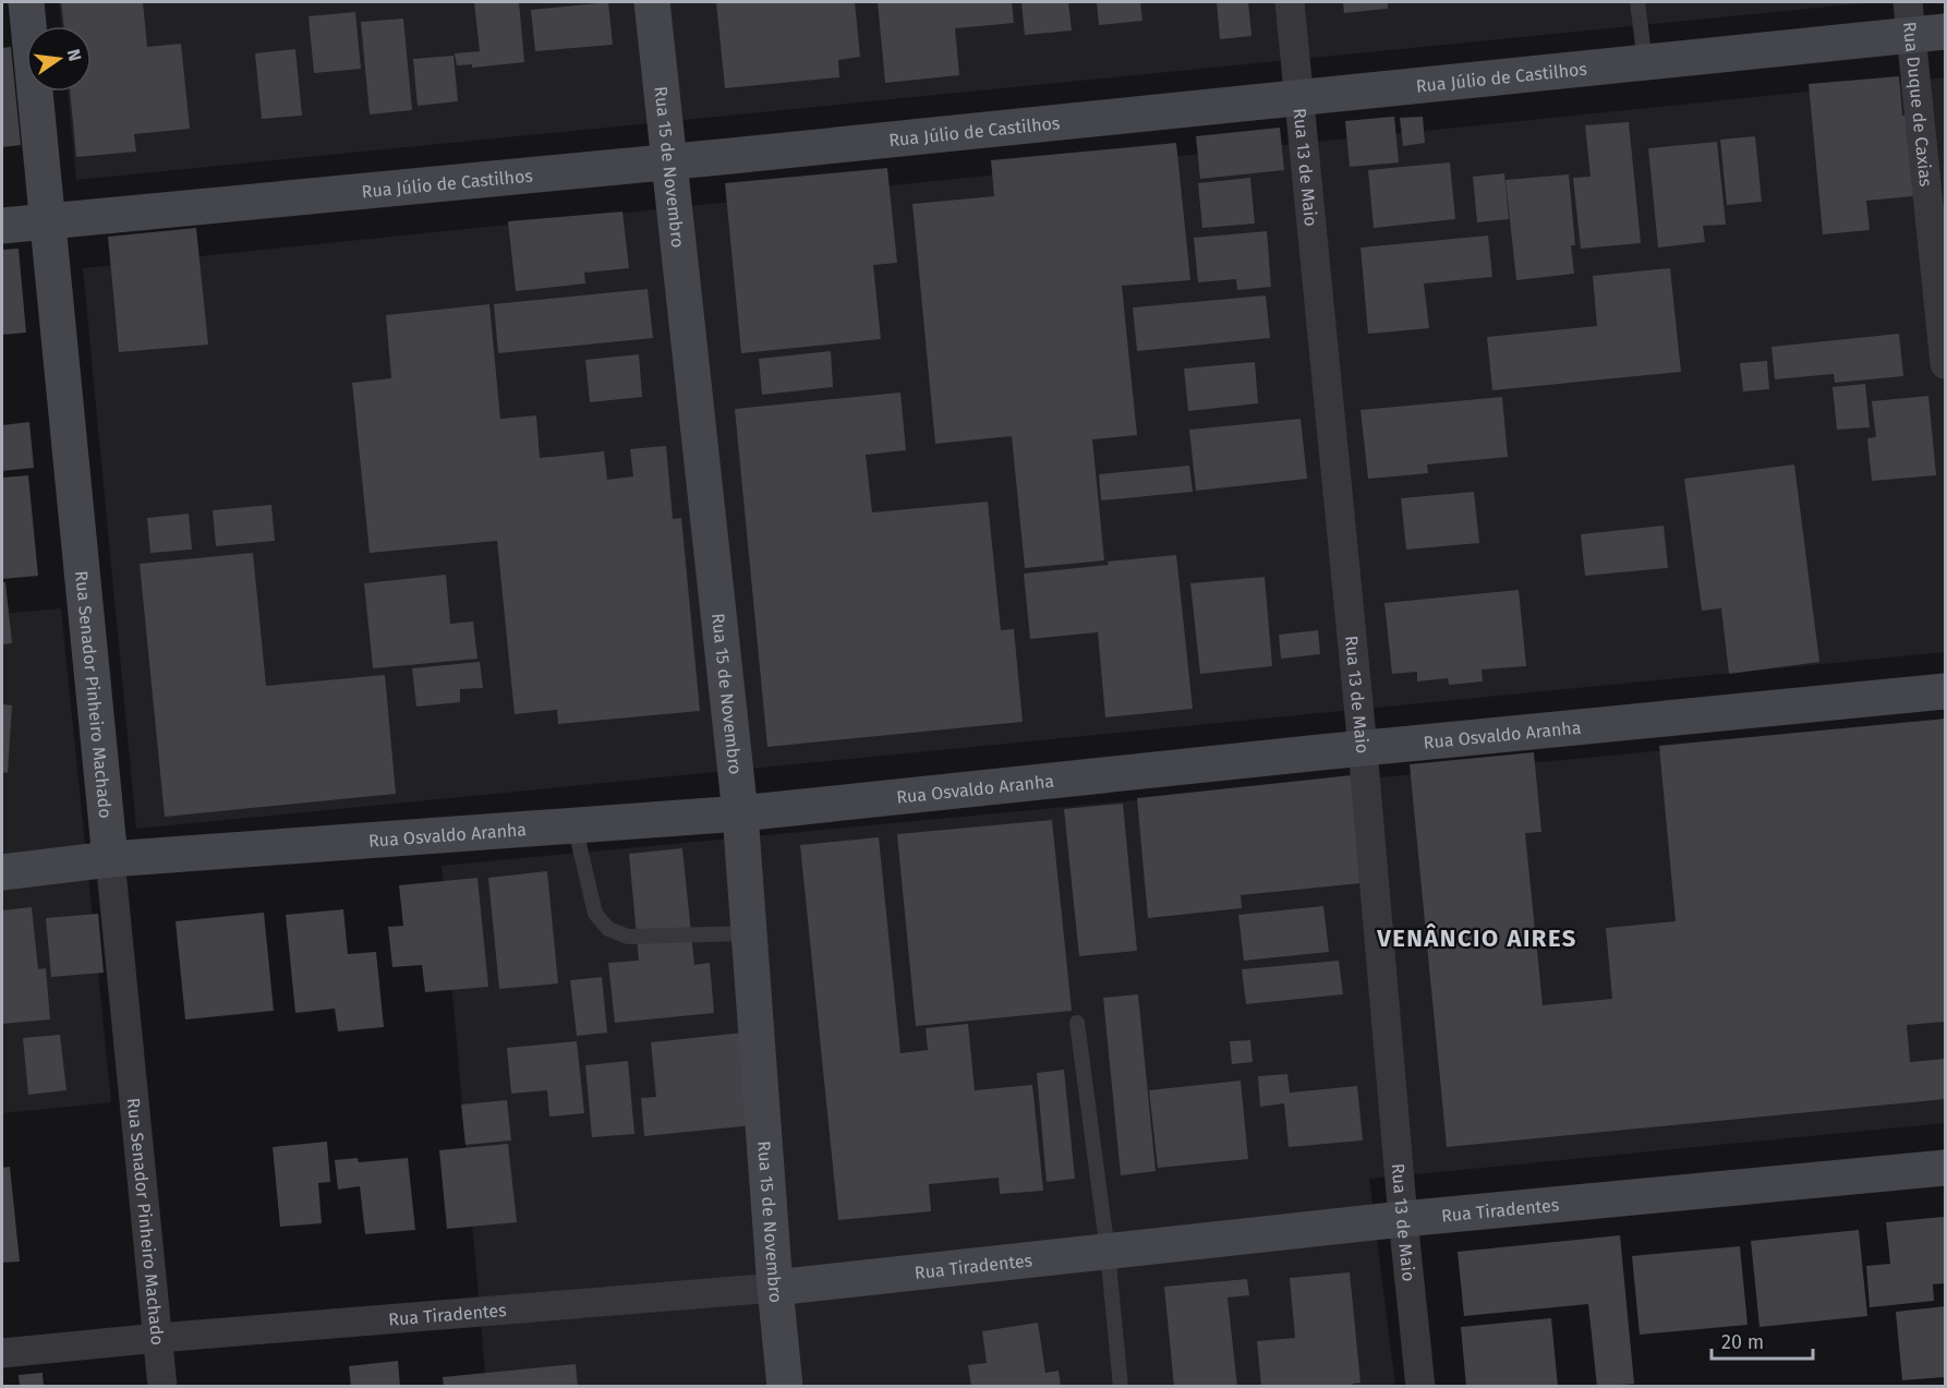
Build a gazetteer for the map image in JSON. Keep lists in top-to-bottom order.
{
  "streets": {
    "main road": [
      "Rua Júlio de Castilhos",
      "Rua 15 de Novembro",
      "Rua Senador Pinheiro Machado",
      "Rua Osvaldo Aranha",
      "Rua Tiradentes"
    ],
    "street": ["Rua Duque de Caxias", "Rua 13 de Maio"]
  },
  "crossings": [
    ["Rua Júlio de Castilhos", "Rua Duque de Caxias"],
    ["Rua Júlio de Castilhos", "Rua 15 de Novembro"],
    ["Rua Júlio de Castilhos", "Rua 13 de Maio"],
    ["Rua Júlio de Castilhos", "Rua Senador Pinheiro Machado"],
    ["Rua 15 de Novembro", "Rua Osvaldo Aranha"],
    ["Rua 15 de Novembro", "Rua Tiradentes"],
    ["Rua 13 de Maio", "Rua Osvaldo Aranha"],
    ["Rua 13 de Maio", "Rua Tiradentes"],
    ["Rua Senador Pinheiro Machado", "Rua Osvaldo Aranha"],
    ["Rua Senador Pinheiro Machado", "Rua Tiradentes"]
  ],
  "districts": ["VENÂNCIO AIRES"],
  "scale_bar": "20 m",
  "north": "right"
}
